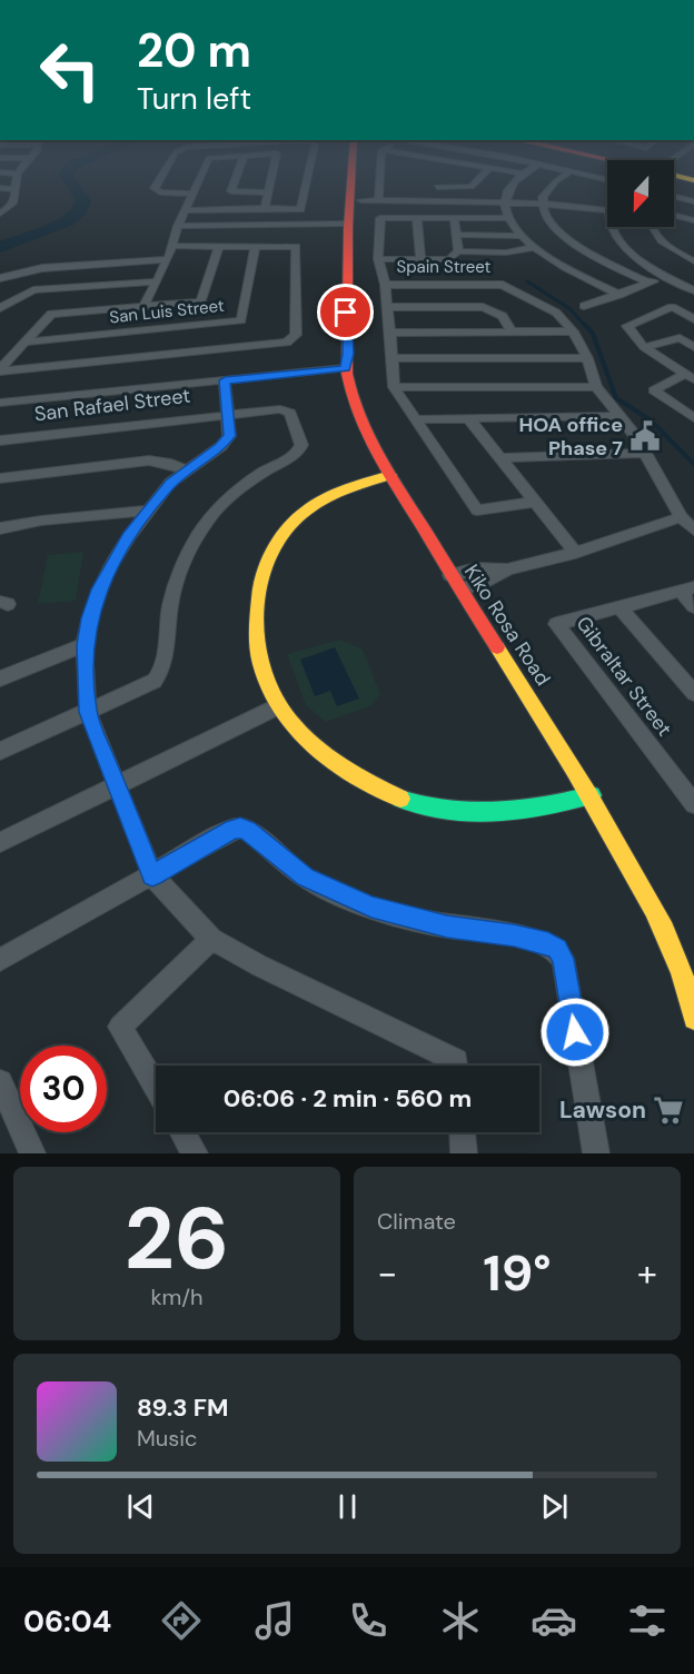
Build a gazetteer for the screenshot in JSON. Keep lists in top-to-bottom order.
{
  "streets": {
    "street": [
      "Spain Street",
      "San Luis Street",
      "San Rafael Street",
      "Kiko Rosa Road",
      "Gibraltar Street"
    ]
  },
  "places": {
    "public building": ["HOA office Phase 7"],
    "supermarket": ["Lawson"]
  },
  "north": "bottom",
  "page": {
    "turn": ["20 m", "Turn left"],
    "limit": "30",
    "trip": "06:06 · 2 min · 560 m",
    "tile": [
      ["26", "km/h"],
      "Climate"
    ],
    "heat": ["−", "19°", "+"],
    "song": ["89.3 FM", "Music"],
    "tabs": "06:04"
  }
}
